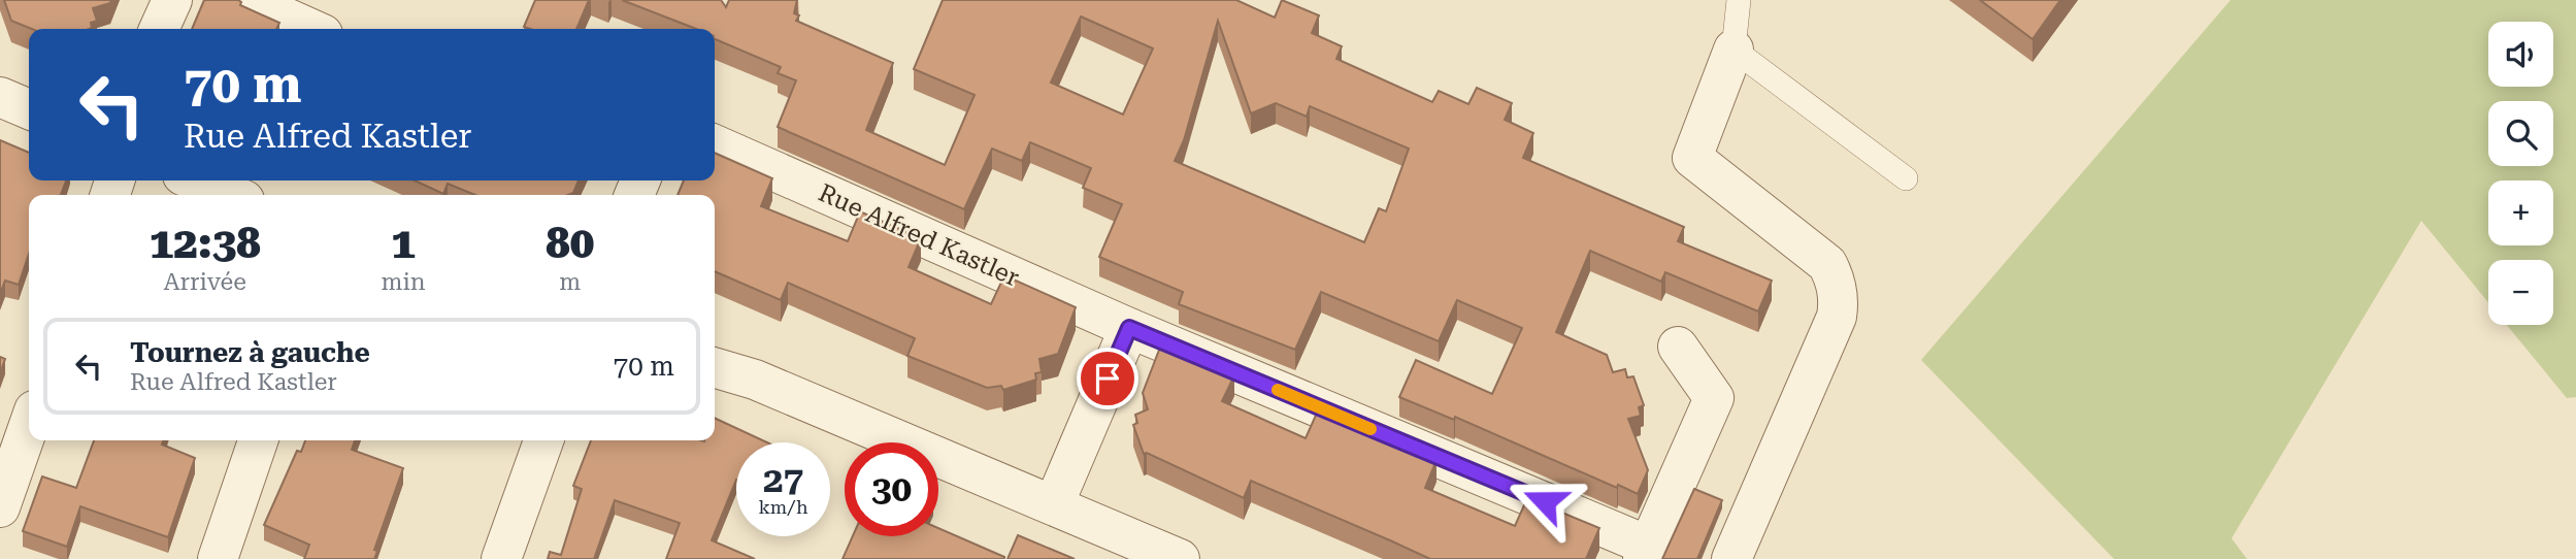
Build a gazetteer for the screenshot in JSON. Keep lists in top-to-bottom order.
{
  "streets": {
    "street": ["Rue Alfred Kastler"]
  },
  "page": {
    "map_buttons": ["+", "−"],
    "turn": ["70 m", "Rue Alfred Kastler"],
    "eta": [
      "12:38",
      "Arrivée",
      "1",
      "min",
      "80",
      "m"
    ],
    "list": [
      {
        "name": "Tournez à gauche",
        "note": "Rue Alfred Kastler",
        "value": "70 m"
      }
    ],
    "speed": "27 km/h",
    "limit": "30"
  }
}
